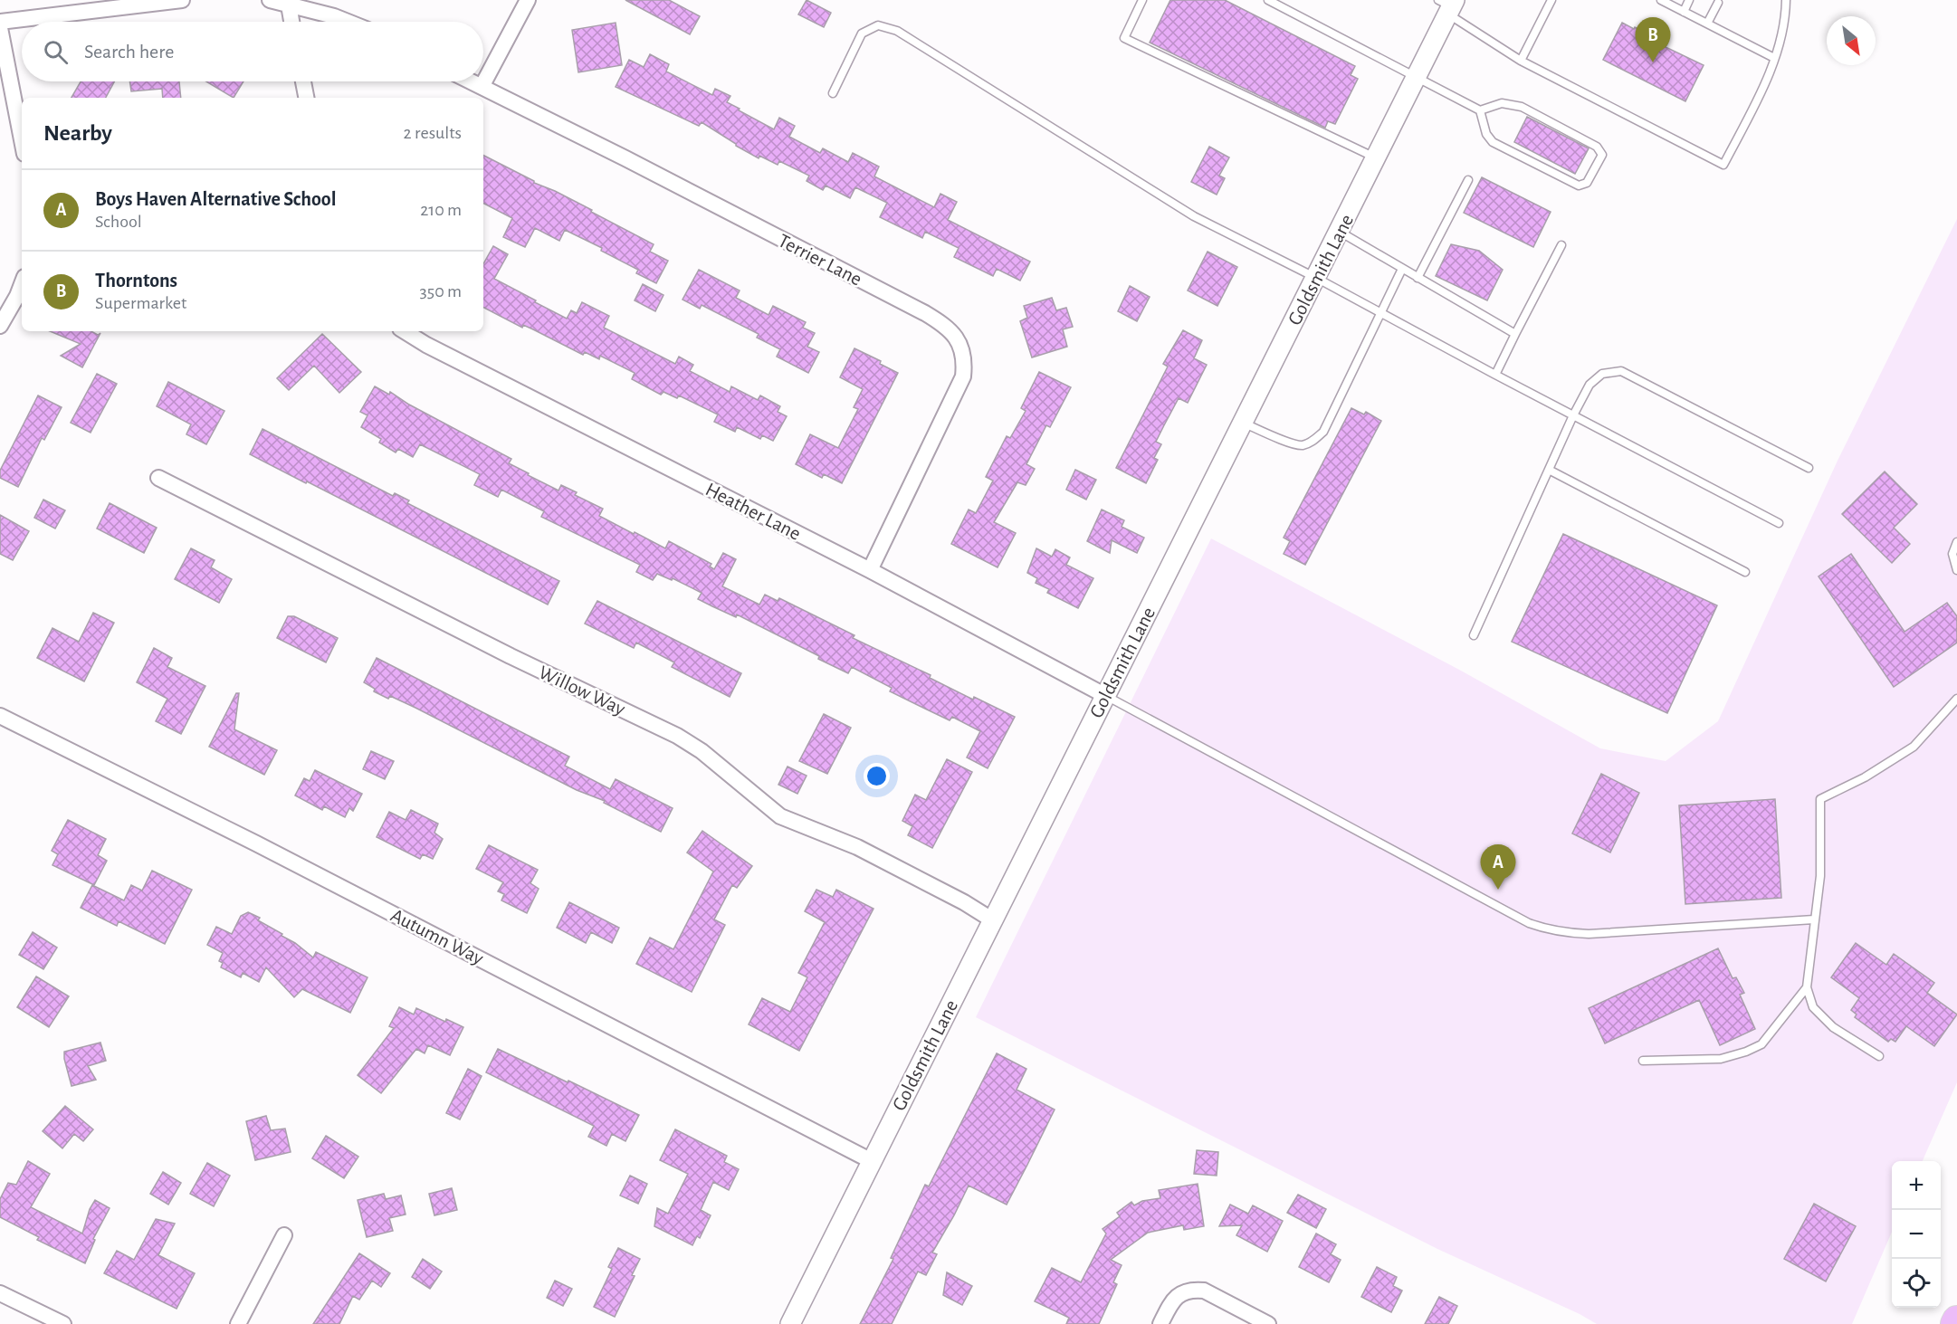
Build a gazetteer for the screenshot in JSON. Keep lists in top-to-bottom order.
{
  "streets": {
    "street": [
      "Terrier Lane",
      "Goldsmith Lane",
      "Heather Lane",
      "Willow Way",
      "Autumn Way"
    ]
  },
  "crossings": [
    ["Terrier Lane", "Heather Lane"],
    ["Goldsmith Lane", "Heather Lane"],
    ["Goldsmith Lane", "Willow Way"],
    ["Goldsmith Lane", "Autumn Way"]
  ],
  "north": "bottom right",
  "page": {
    "pins": ["B", "A"],
    "search": "Search here",
    "heading": ["Nearby", "2 results"],
    "list": [
      {
        "mark": "A",
        "name": "Boys Haven Alternative School",
        "note": "School",
        "value": "210 m"
      },
      {
        "mark": "B",
        "name": "Thorntons",
        "note": "Supermarket",
        "value": "350 m"
      }
    ],
    "map_buttons": ["+", "−"]
  }
}
